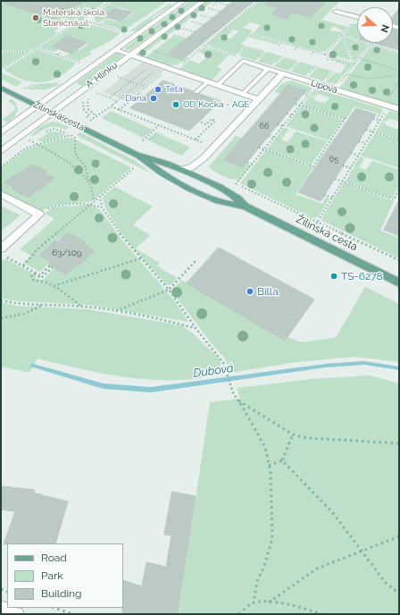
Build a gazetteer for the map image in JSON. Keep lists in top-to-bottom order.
{
  "streets": {
    "main road": ["Žilinská cesta"],
    "street": ["A. Hlinku", "Lipová"]
  },
  "crossings": [
    ["A. Hlinku", "Žilinská cesta"]
  ],
  "water": ["Dubová"],
  "places": [
    "Materská škola, Staničná ul.",
    "Teta",
    "Dana",
    "OD Kocka - AGE",
    "TS-6278",
    "Billa"
  ],
  "house_numbers": ["66", "65", "63/109"],
  "legend": ["Road", "Park", "Building"],
  "north": "right"
}
